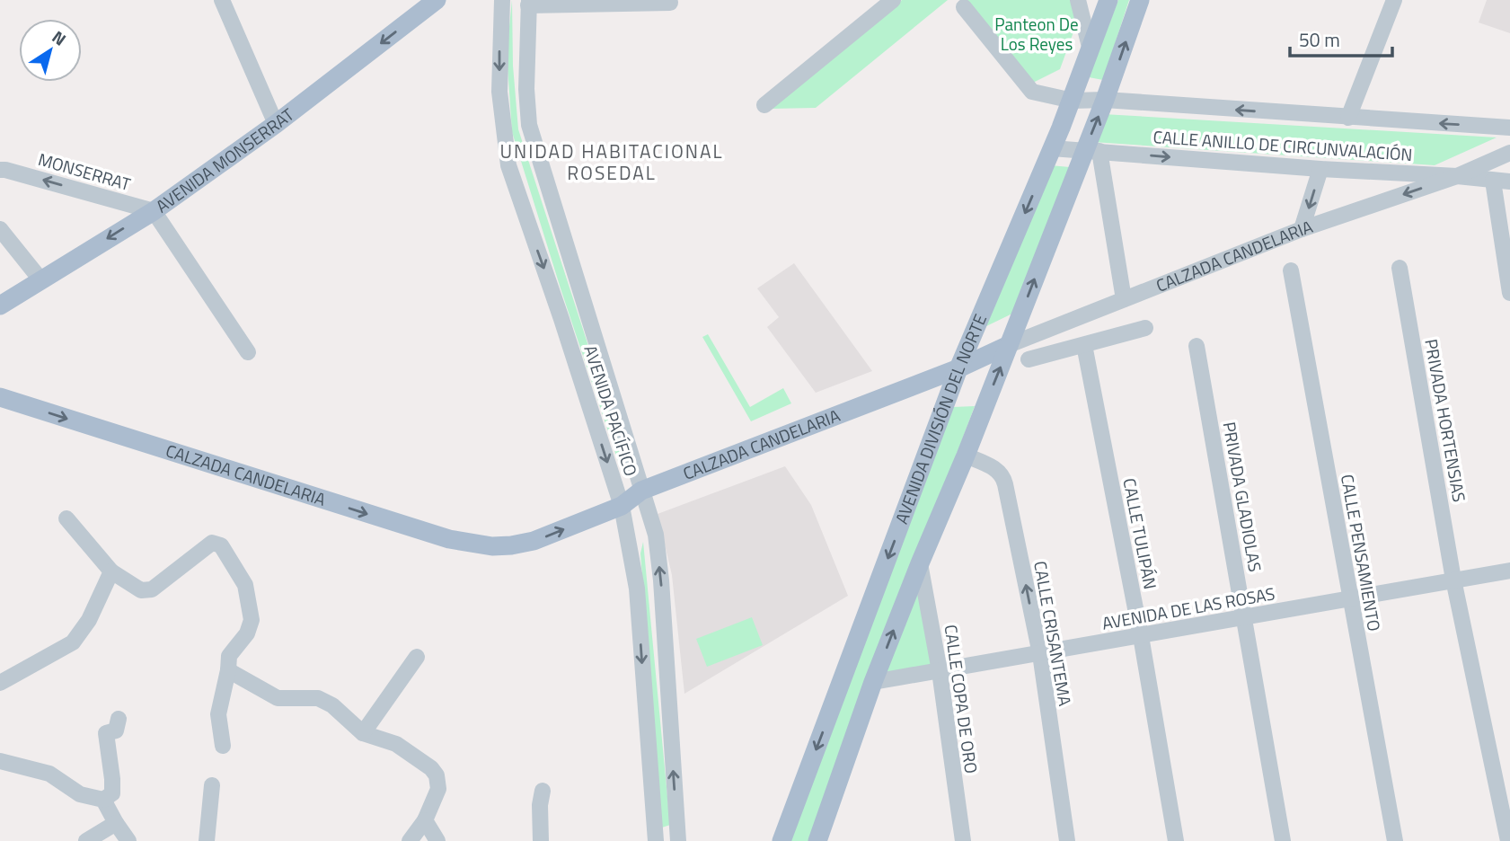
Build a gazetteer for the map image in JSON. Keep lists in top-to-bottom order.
{
  "streets": {
    "main road": ["AVENIDA MONSERRAT", "CALZADA CANDELARIA", "AVENIDA DIVISIÓN DEL NORTE"],
    "street": [
      "CALLE ANILLO DE CIRCUNVALACIÓN",
      "MONSERRAT",
      "AVENIDA PACÍFICO",
      "PRIVADA HORTENSIAS",
      "PRIVADA GLADIOLAS",
      "CALLE TULIPÁN",
      "CALLE PENSAMIENTO",
      "AVENIDA DE LAS ROSAS",
      "CALLE CRISANTEMA",
      "CALLE COPA DE ORO"
    ]
  },
  "crossings": [
    ["CALLE ANILLO DE CIRCUNVALACIÓN", "CALZADA CANDELARIA"],
    ["CALLE ANILLO DE CIRCUNVALACIÓN", "AVENIDA DIVISIÓN DEL NORTE"],
    ["AVENIDA MONSERRAT", "MONSERRAT"],
    ["CALZADA CANDELARIA", "AVENIDA PACÍFICO"],
    ["CALZADA CANDELARIA", "AVENIDA DIVISIÓN DEL NORTE"],
    ["AVENIDA DIVISIÓN DEL NORTE", "AVENIDA DE LAS ROSAS"],
    ["AVENIDA DIVISIÓN DEL NORTE", "CALLE CRISANTEMA"],
    ["AVENIDA DIVISIÓN DEL NORTE", "CALLE COPA DE ORO"],
    ["PRIVADA HORTENSIAS", "AVENIDA DE LAS ROSAS"],
    ["PRIVADA GLADIOLAS", "AVENIDA DE LAS ROSAS"],
    ["CALLE TULIPÁN", "AVENIDA DE LAS ROSAS"],
    ["CALLE PENSAMIENTO", "AVENIDA DE LAS ROSAS"],
    ["AVENIDA DE LAS ROSAS", "CALLE CRISANTEMA"],
    ["AVENIDA DE LAS ROSAS", "CALLE COPA DE ORO"]
  ],
  "one_way": ["AVENIDA MONSERRAT", "MONSERRAT", "CALLE CRISANTEMA"],
  "districts": ["UNIDAD HABITACIONAL ROSEDAL"],
  "parks": ["Panteon De Los Reyes"],
  "scale_bar": "50 m",
  "north": "top right"
}
